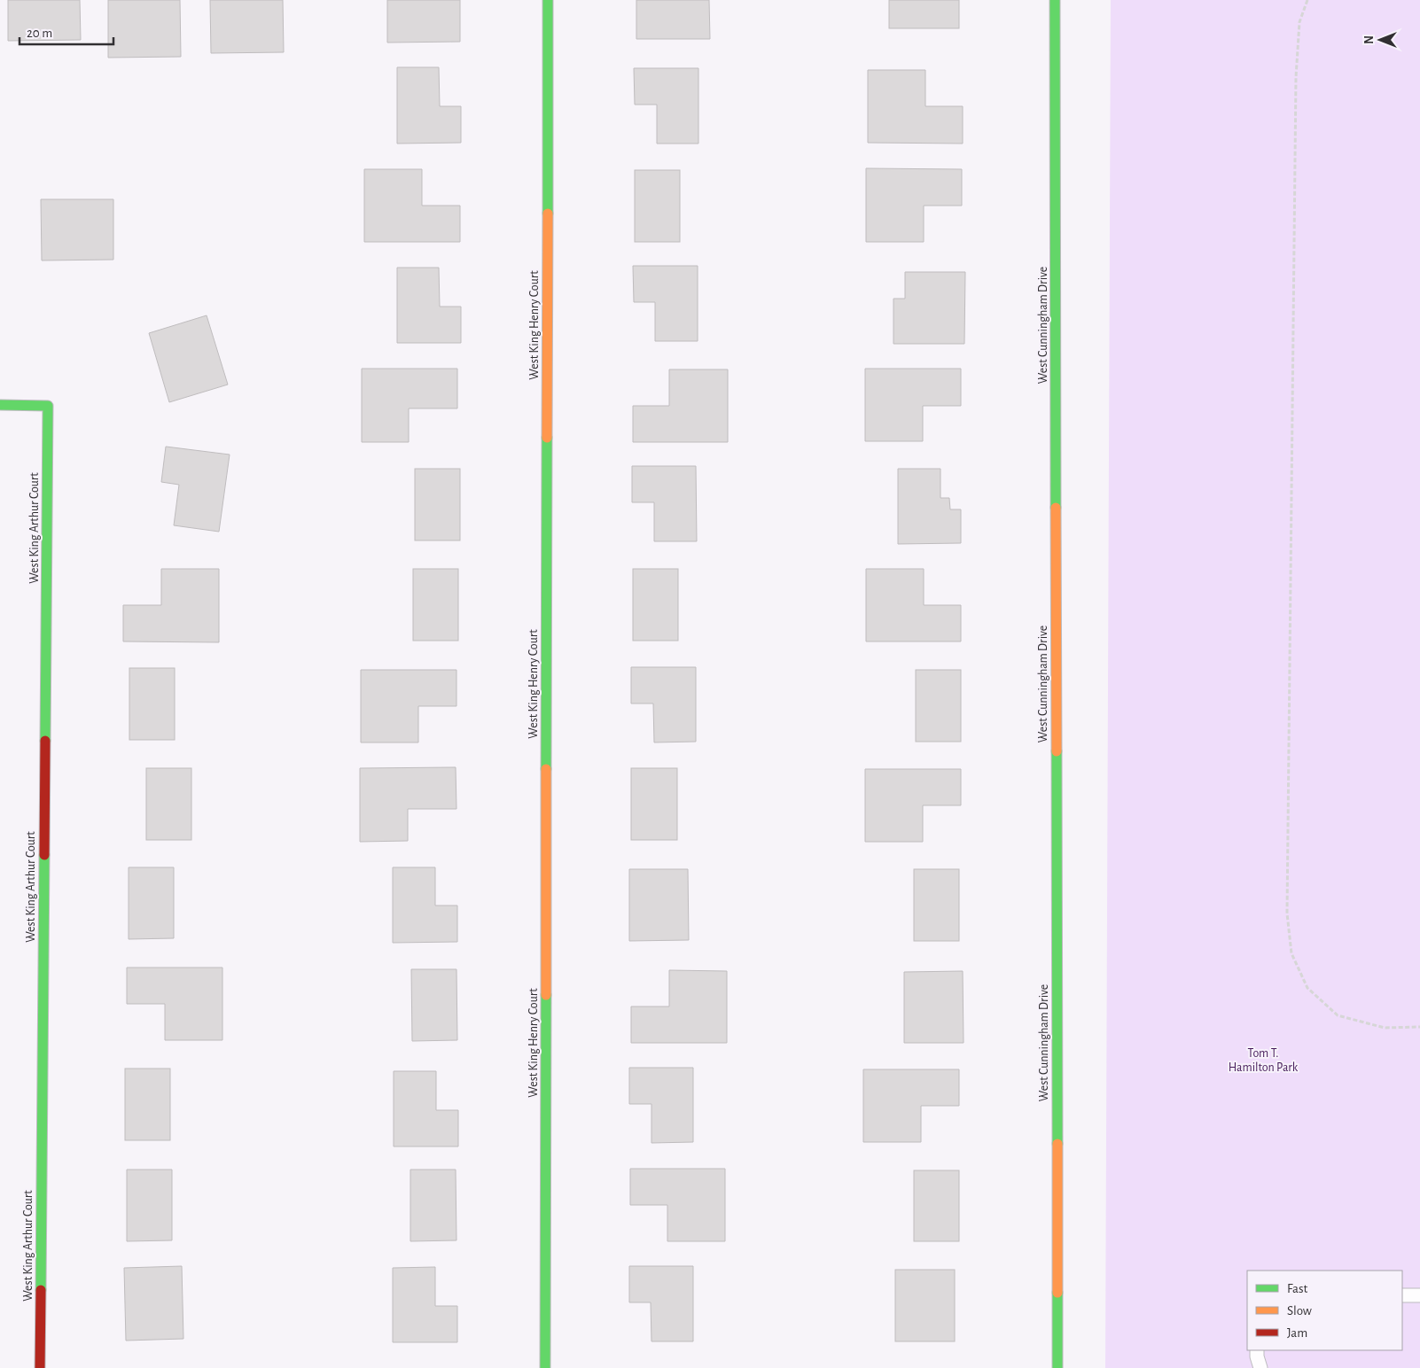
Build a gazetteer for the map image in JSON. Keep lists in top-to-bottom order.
{
  "streets": {
    "street": ["West King Henry Court", "West Cunningham Drive", "West King Arthur Court"]
  },
  "parks": ["Tom T. Hamilton Park"],
  "legend": ["Fast", "Slow", "Jam"],
  "scale_bar": "20 m",
  "north": "left"
}
